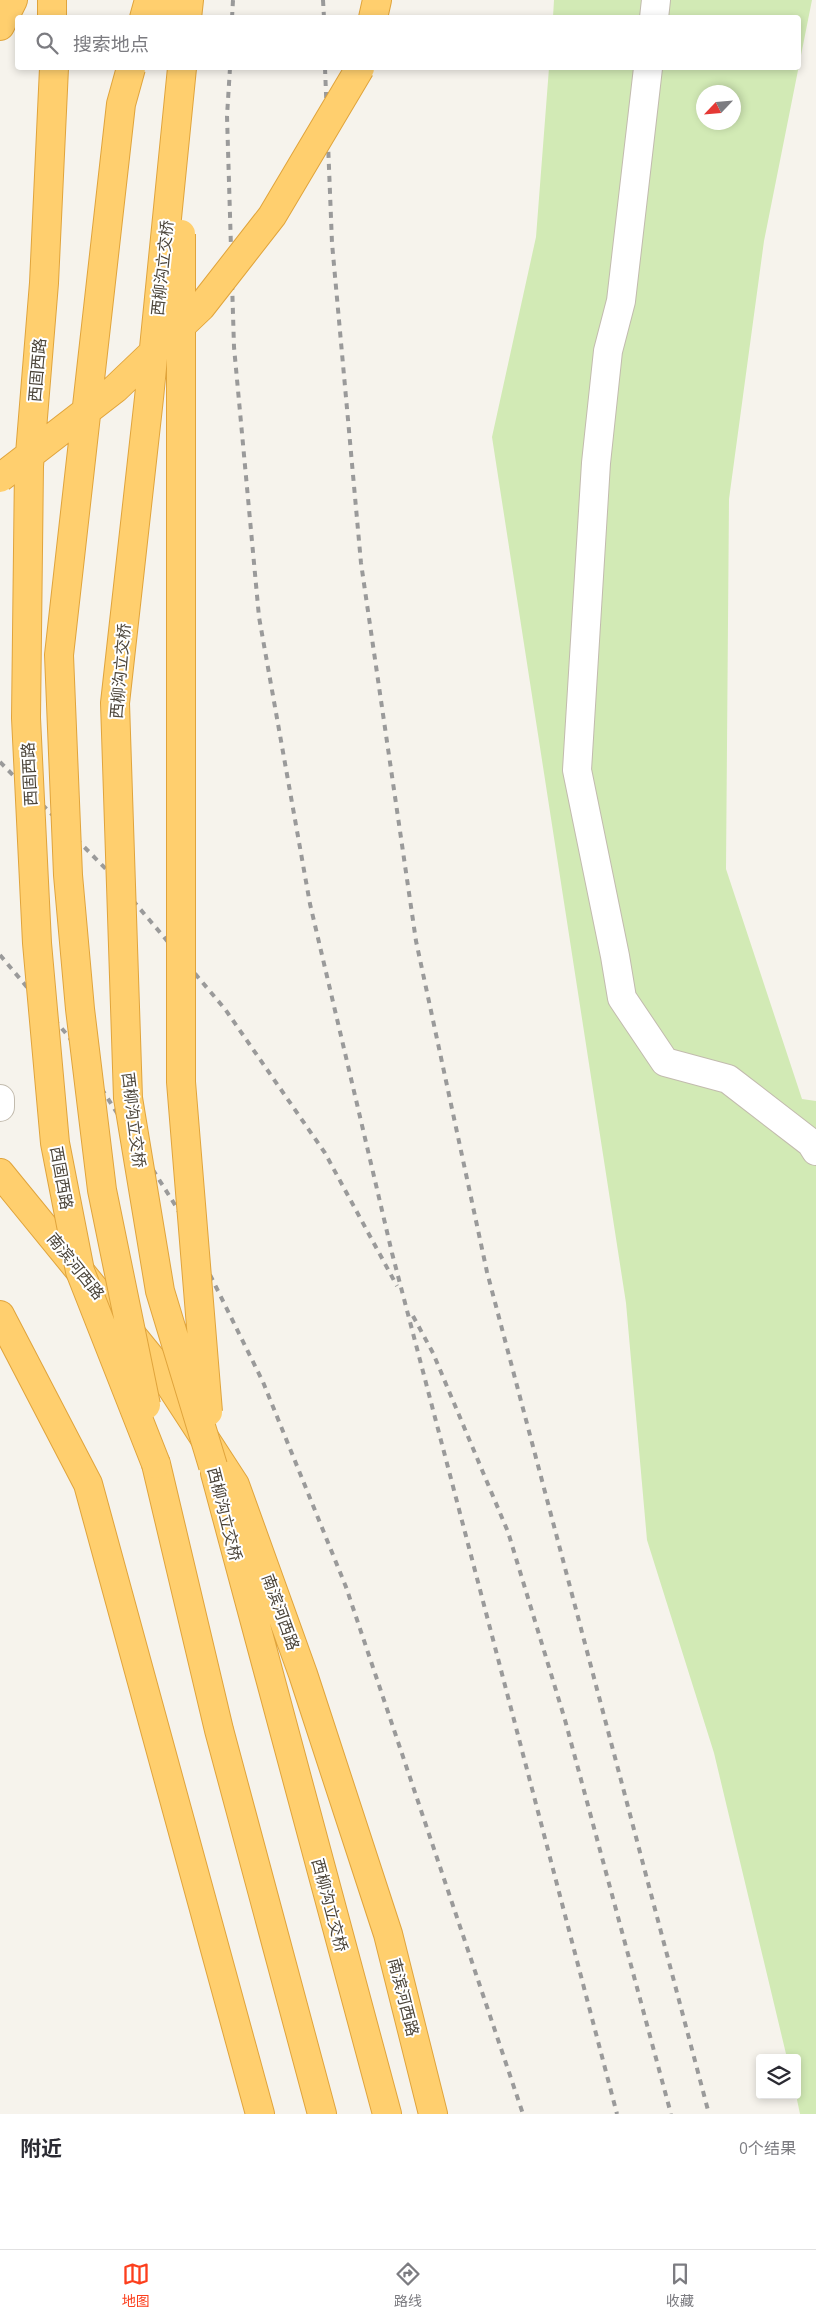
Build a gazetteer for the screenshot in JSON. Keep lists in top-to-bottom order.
{
  "streets": {
    "highway": ["西柳沟立交桥", "西固西路", "南滨河西路"]
  },
  "crossings": [
    ["西柳沟立交桥", "南滨河西路"]
  ],
  "north": "bottom left",
  "page": {
    "search": "搜索地点",
    "heading": ["附近", "0个结果"],
    "nav": ["地图", "路线", "收藏"]
  }
}
